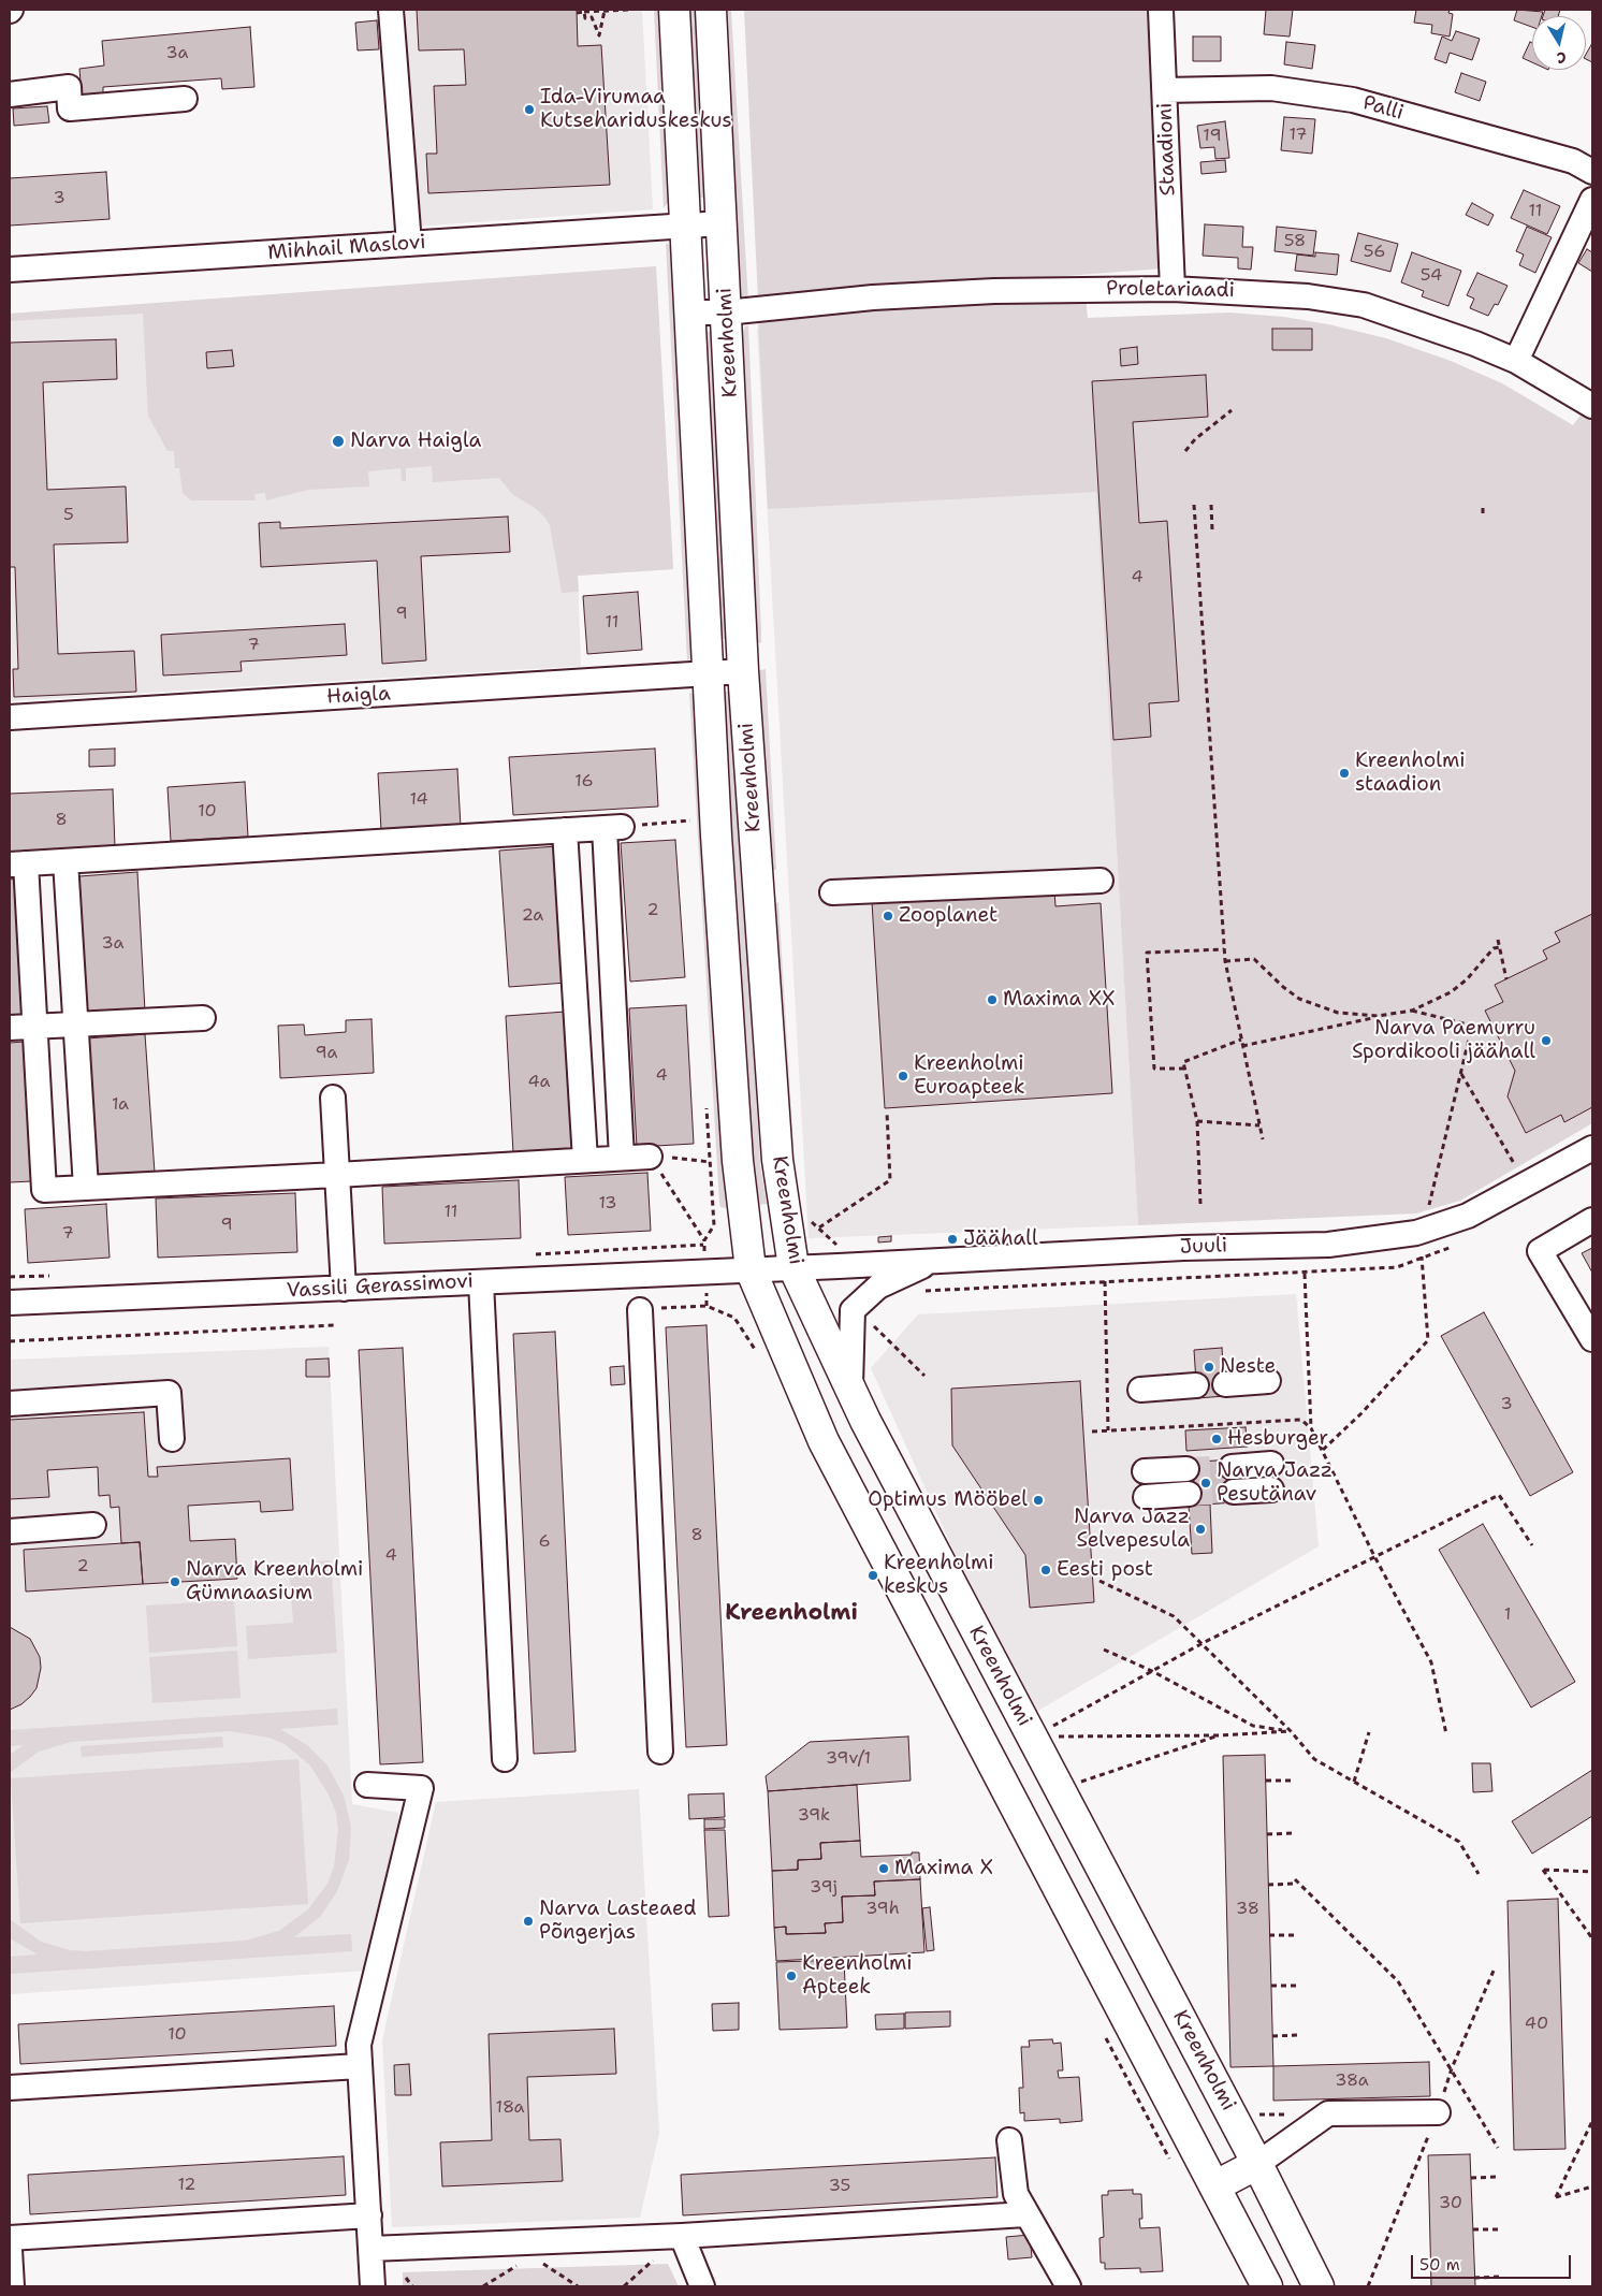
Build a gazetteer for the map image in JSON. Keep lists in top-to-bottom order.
{
  "streets": {
    "main road": ["Kreenholmi"],
    "street": [
      "Palli",
      "Staadioni",
      "Mihhail Maslovi",
      "Proletariaadi",
      "Haigla",
      "Juuli",
      "Vassili Gerassimovi"
    ]
  },
  "crossings": [
    ["Palli", "Staadioni"],
    ["Staadioni", "Proletariaadi"],
    ["Mihhail Maslovi", "Kreenholmi"],
    ["Proletariaadi", "Kreenholmi"],
    ["Kreenholmi", "Haigla"],
    ["Kreenholmi", "Juuli"],
    ["Kreenholmi", "Vassili Gerassimovi"],
    ["Juuli", "Vassili Gerassimovi"]
  ],
  "districts": ["Kreenholmi"],
  "places": [
    "Ida-Virumaa Kutsehariduskeskus",
    "Narva Haigla",
    "Kreenholmi staadion",
    "Zooplanet",
    "Maxima XX",
    "Narva Paemurru Spordikooli jäähall",
    "Kreenholmi Euroapteek",
    "Jäähall",
    "Neste",
    "Hesburger",
    "Narva Jazz Pesutänav",
    "Optimus Mööbel",
    "Narva Jazz Selvepesula",
    "Eesti post",
    "Kreenholmi keskus",
    "Narva Kreenholmi Gümnaasium",
    "Maxima X",
    "Narva Lasteaed Põngerjas",
    "Kreenholmi Apteek"
  ],
  "house_numbers": [
    "3a",
    "17",
    "19",
    "3",
    "11",
    "58",
    "56",
    "54",
    "5",
    "4",
    "9",
    "11",
    "7",
    "16",
    "14",
    "10",
    "8",
    "2",
    "2a",
    "3a",
    "9a",
    "4",
    "4a",
    "1a",
    "13",
    "11",
    "9",
    "7",
    "3",
    "8",
    "6",
    "4",
    "2",
    "1",
    "39v/1",
    "39k",
    "39j",
    "39h",
    "38",
    "40",
    "10",
    "38a",
    "18a",
    "12",
    "35",
    "30"
  ],
  "scale_bar": "50 m",
  "north": "bottom"
}
